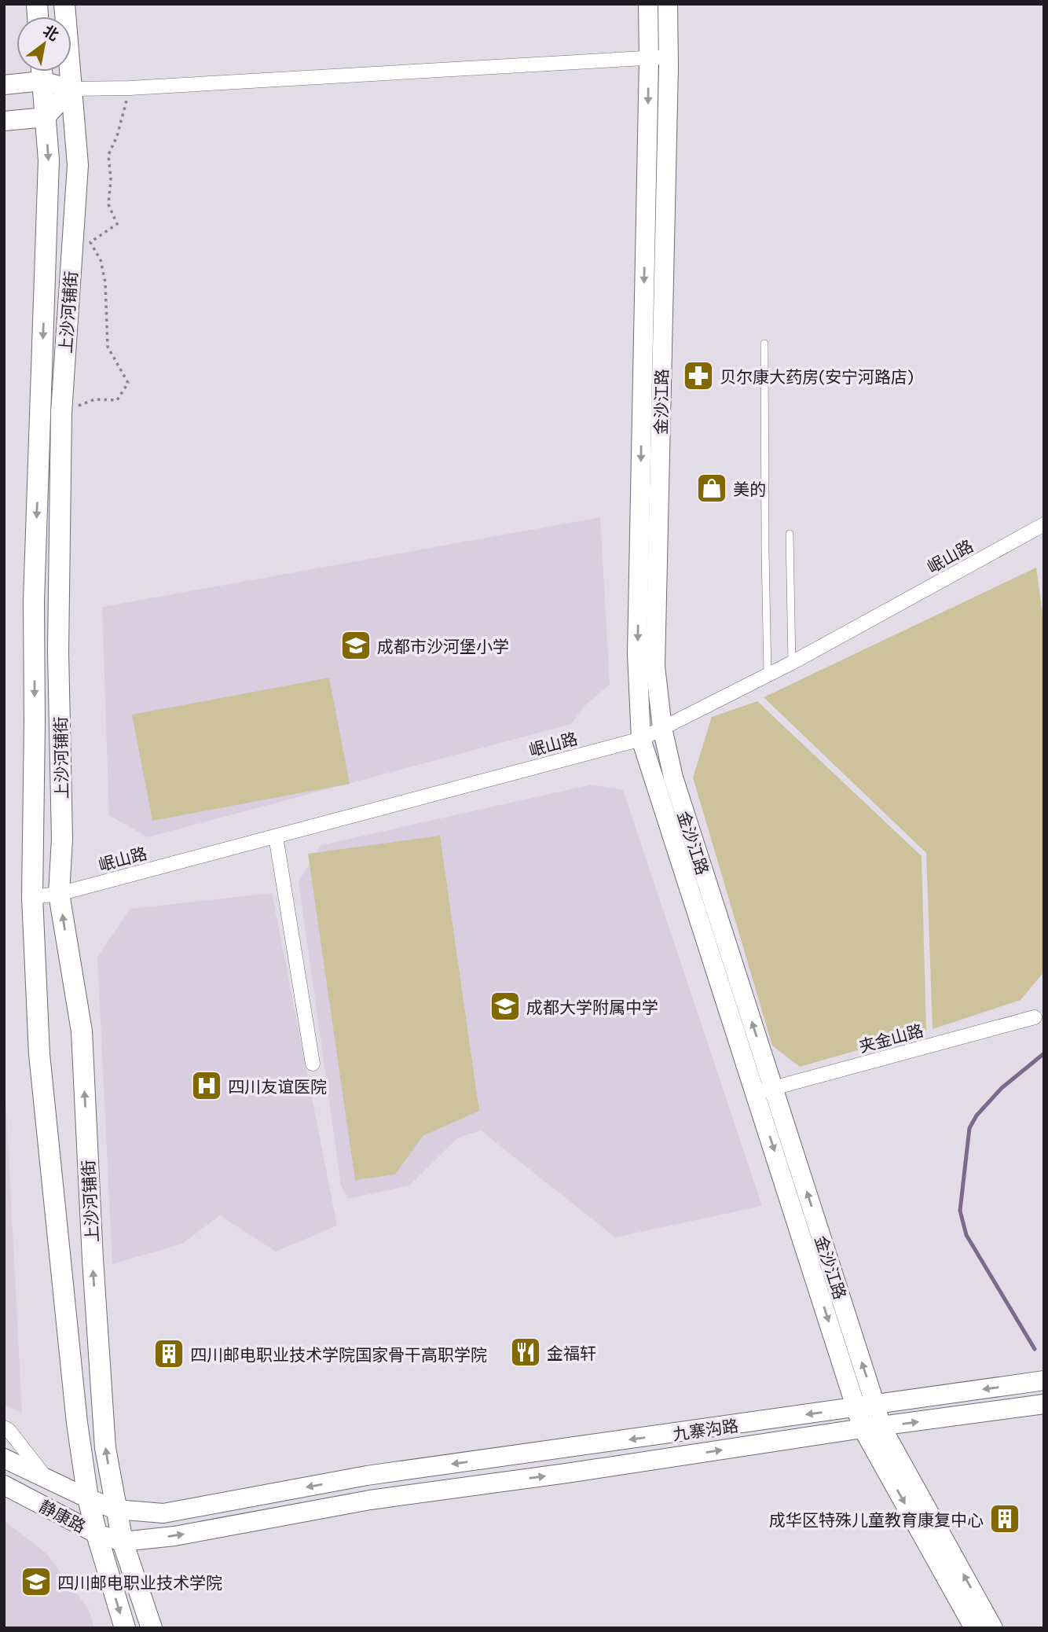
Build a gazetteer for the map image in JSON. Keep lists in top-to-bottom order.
{
  "streets": {
    "main road": ["上沙河铺街"],
    "street": [
      "金沙江路",
      "岷山路",
      "夹金山路",
      "九寨沟路",
      "静康路"
    ]
  },
  "crossings": [
    ["上沙河铺街", "岷山路"],
    ["上沙河铺街", "静康路"],
    ["金沙江路", "岷山路"],
    ["金沙江路", "夹金山路"],
    ["金沙江路", "九寨沟路"],
    ["九寨沟路", "静康路"]
  ],
  "places": {
    "pharmacy": ["贝尔康大药房(安宁河路店)"],
    "shop": ["美的"],
    "school or university": ["成都市沙河堡小学", "成都大学附属中学", "四川邮电职业技术学院"],
    "hospital": ["四川友谊医院"],
    "restaurant": ["金福轩"],
    "building": ["四川邮电职业技术学院国家骨干高职学院", "成华区特殊儿童教育康复中心"]
  },
  "north": "top right"
}
